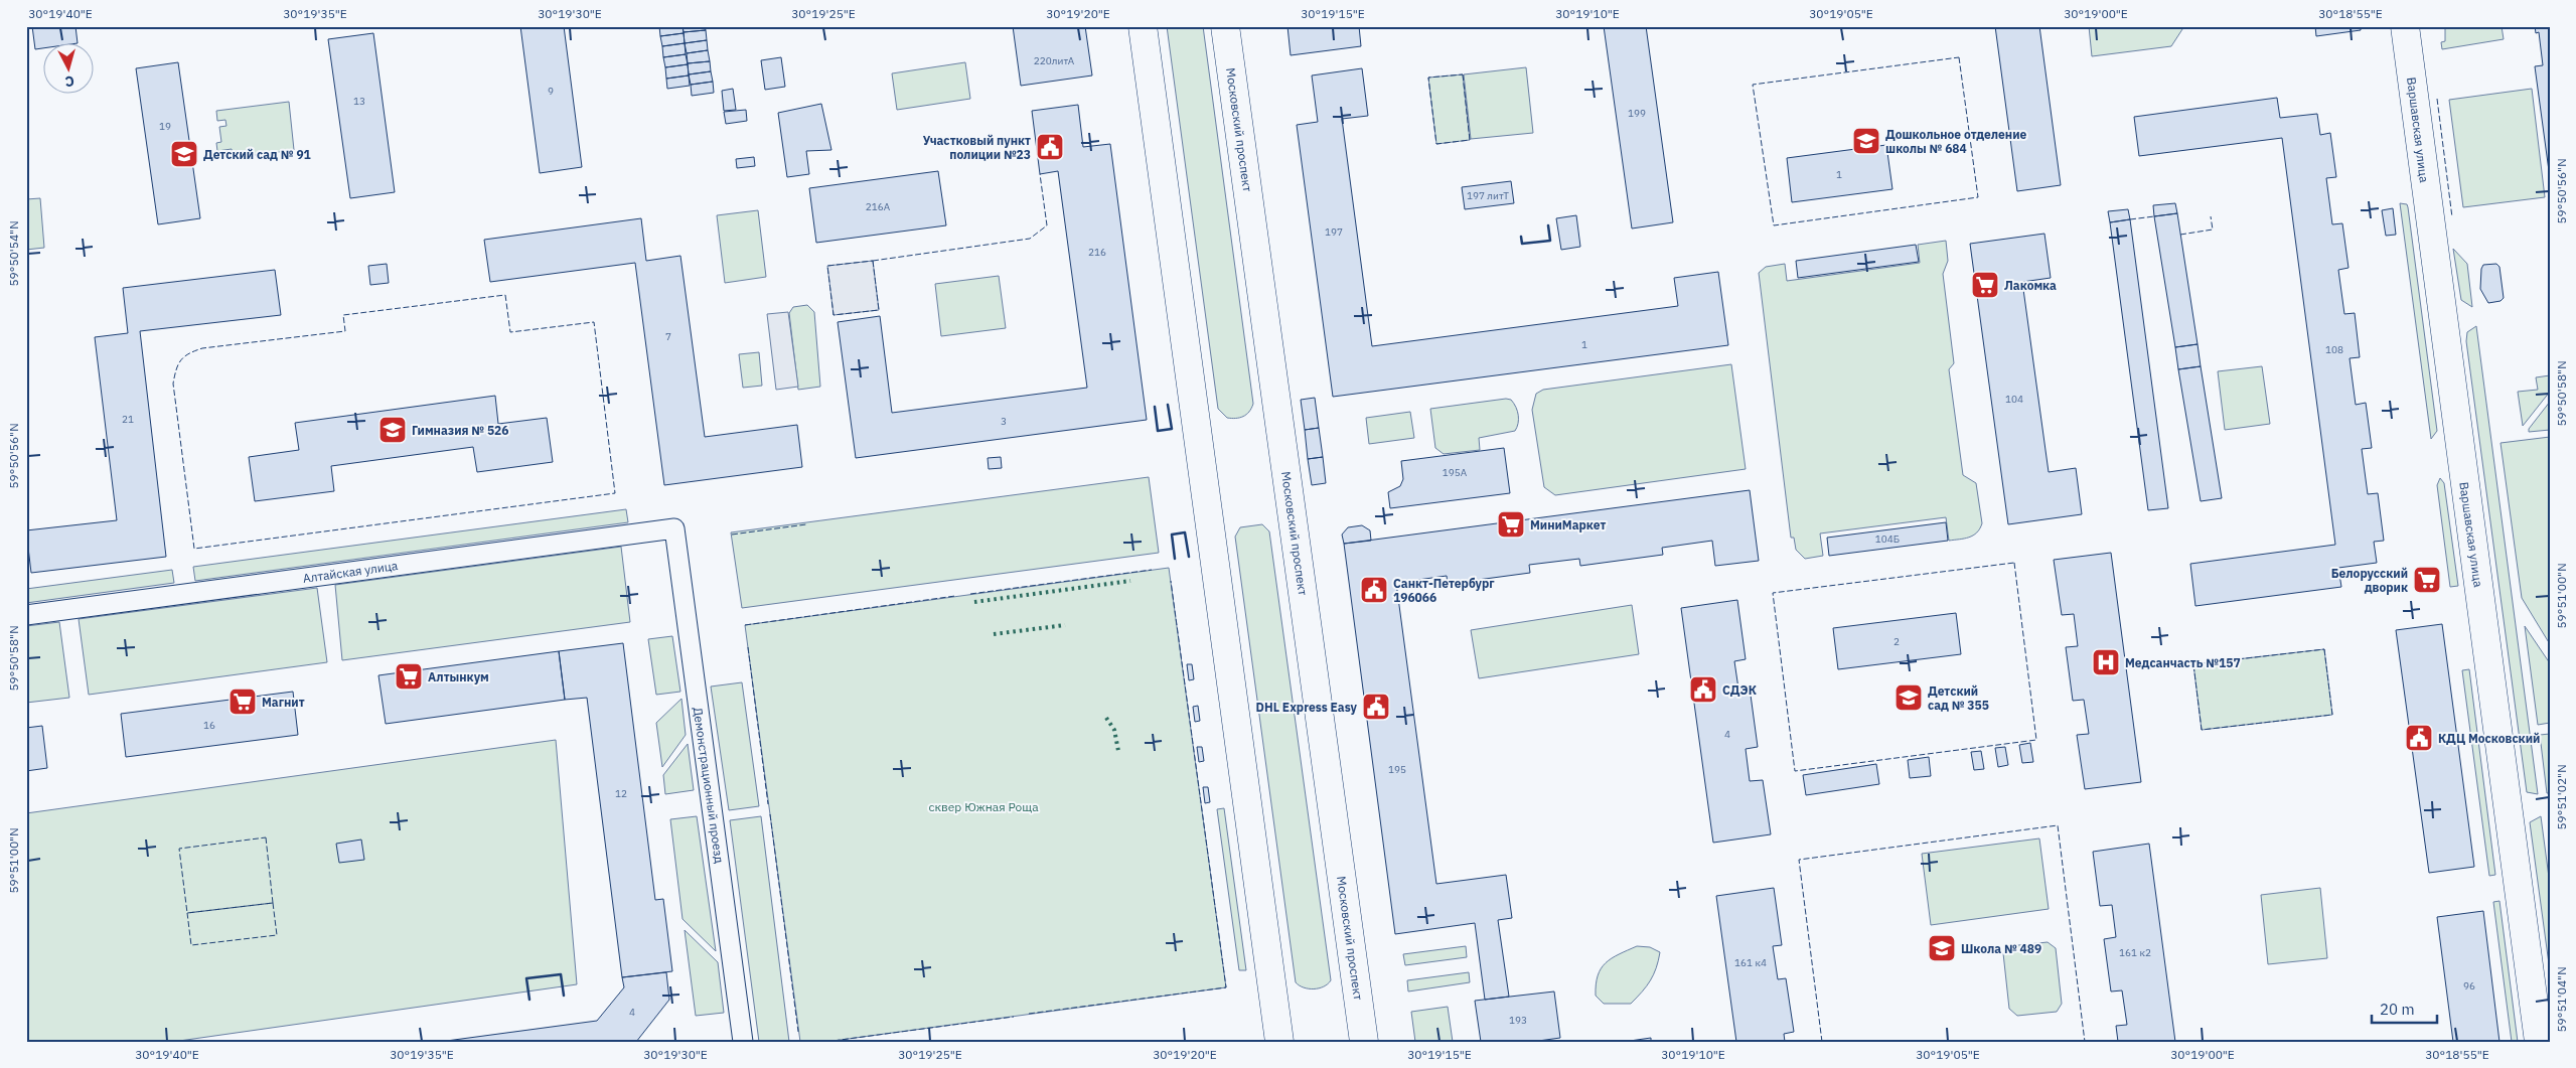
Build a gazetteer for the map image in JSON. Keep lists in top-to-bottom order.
{
  "streets": {
    "main road": ["Московский проспект", "Варшавская улица"],
    "street": ["Алтайская улица", "Демонстрационный проезд"]
  },
  "crossings": [
    ["Алтайская улица", "Демонстрационный проезд"]
  ],
  "parks": ["сквер Южная Роща"],
  "places": {
    "school or university": [
      "Дошкольное отделение школы № 684",
      "Детский сад № 91",
      "Гимназия № 526",
      "Детский сад № 355",
      "Школа № 489"
    ],
    "public building": [
      "Участковый пункт полиции №23",
      "Санкт-Петербург 196066",
      "СДЭК",
      "DHL Express Easy",
      "КДЦ Московский"
    ],
    "supermarket": [
      "Лакомка",
      "МиниМаркет",
      "Белорусский дворик",
      "Алтынкум",
      "Магнит"
    ],
    "hospital": ["Медсанчасть №157"]
  },
  "house_numbers": [
    "220литА",
    "9",
    "13",
    "199",
    "19",
    "1",
    "197 литТ",
    "216А",
    "197",
    "216",
    "7",
    "1",
    "108",
    "104",
    "21",
    "3",
    "195А",
    "104Б",
    "2",
    "16",
    "4",
    "195",
    "12",
    "161 к2",
    "161 к4",
    "96",
    "4",
    "193"
  ],
  "scale_bar": "20 m",
  "north": "bottom",
  "coordinates": [
    "30°19'40\"E",
    "30°19'35\"E",
    "30°19'30\"E",
    "30°19'25\"E",
    "30°19'20\"E",
    "30°19'15\"E",
    "30°19'10\"E",
    "30°19'05\"E",
    "30°19'00\"E",
    "30°18'55\"E",
    "59°50'56\"N",
    "59°50'54\"N",
    "59°50'58\"N",
    "59°51'00\"N",
    "59°51'02\"N",
    "59°51'04\"N"
  ]
}
